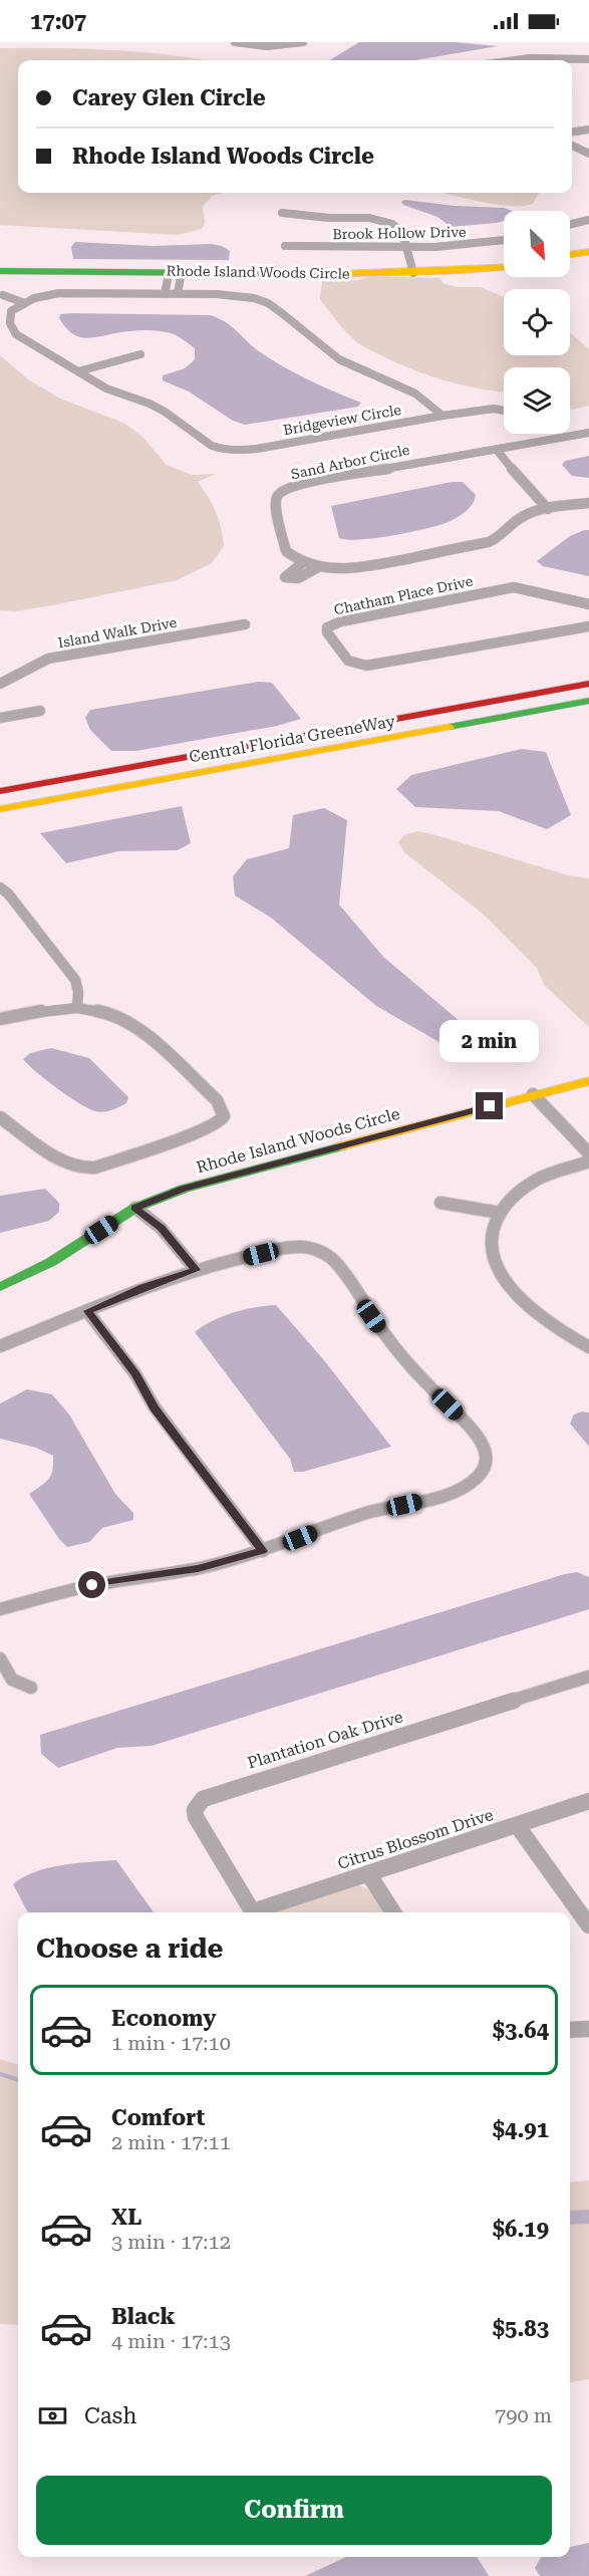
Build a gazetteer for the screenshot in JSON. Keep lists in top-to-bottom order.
{
  "streets": {
    "main road": ["Rhode Island Woods Circle", "Central Florida GreeneWay"],
    "street": [
      "Brook Hollow Drive",
      "Bridgeview Circle",
      "Sand Arbor Circle",
      "Chatham Place Drive",
      "Island Walk Drive",
      "Plantation Oak Drive",
      "Citrus Blossom Drive"
    ]
  },
  "north": "bottom right",
  "page": {
    "status": "17:07",
    "banner": ["Carey Glen Circle", "Rhode Island Woods Circle"],
    "bubble": "2 min",
    "heading": "Choose a ride",
    "list": [
      {
        "name": "Economy",
        "note": "1 min · 17:10",
        "value": "$3.64"
      },
      {
        "name": "Comfort",
        "note": "2 min · 17:11",
        "value": "$4.91"
      },
      {
        "name": "XL",
        "note": "3 min · 17:12",
        "value": "$6.19"
      },
      {
        "name": "Black",
        "note": "4 min · 17:13",
        "value": "$5.83"
      }
    ],
    "pay": ["Cash", "790 m"],
    "buttons": "Confirm"
  }
}
